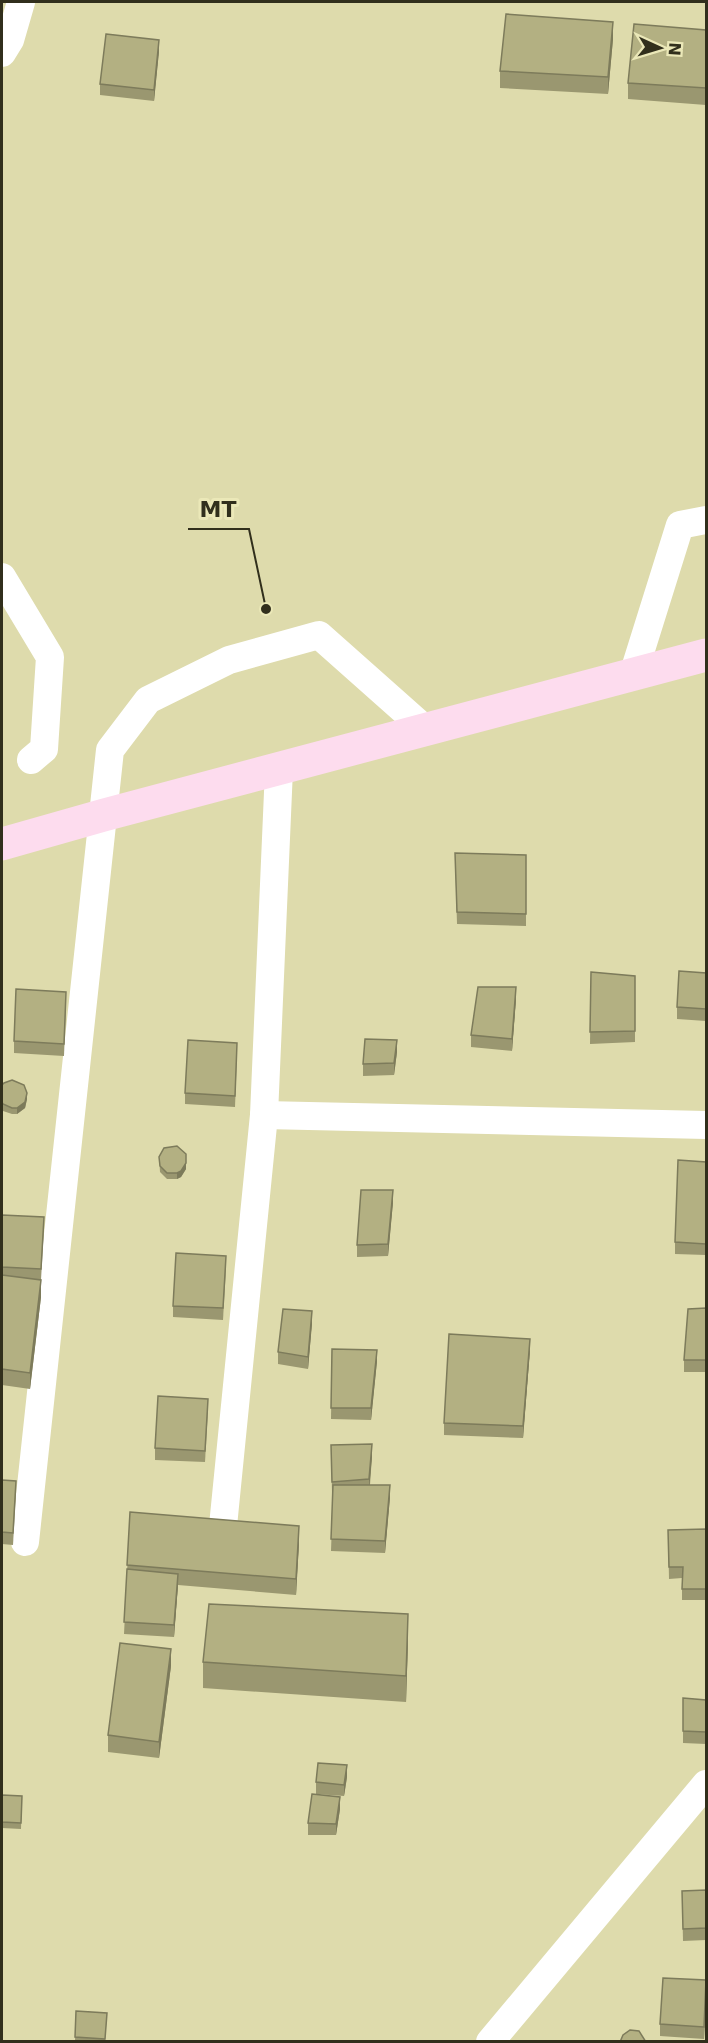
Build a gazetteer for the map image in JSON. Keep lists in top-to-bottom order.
{
  "places": ["МТ"],
  "north": "right"
}
